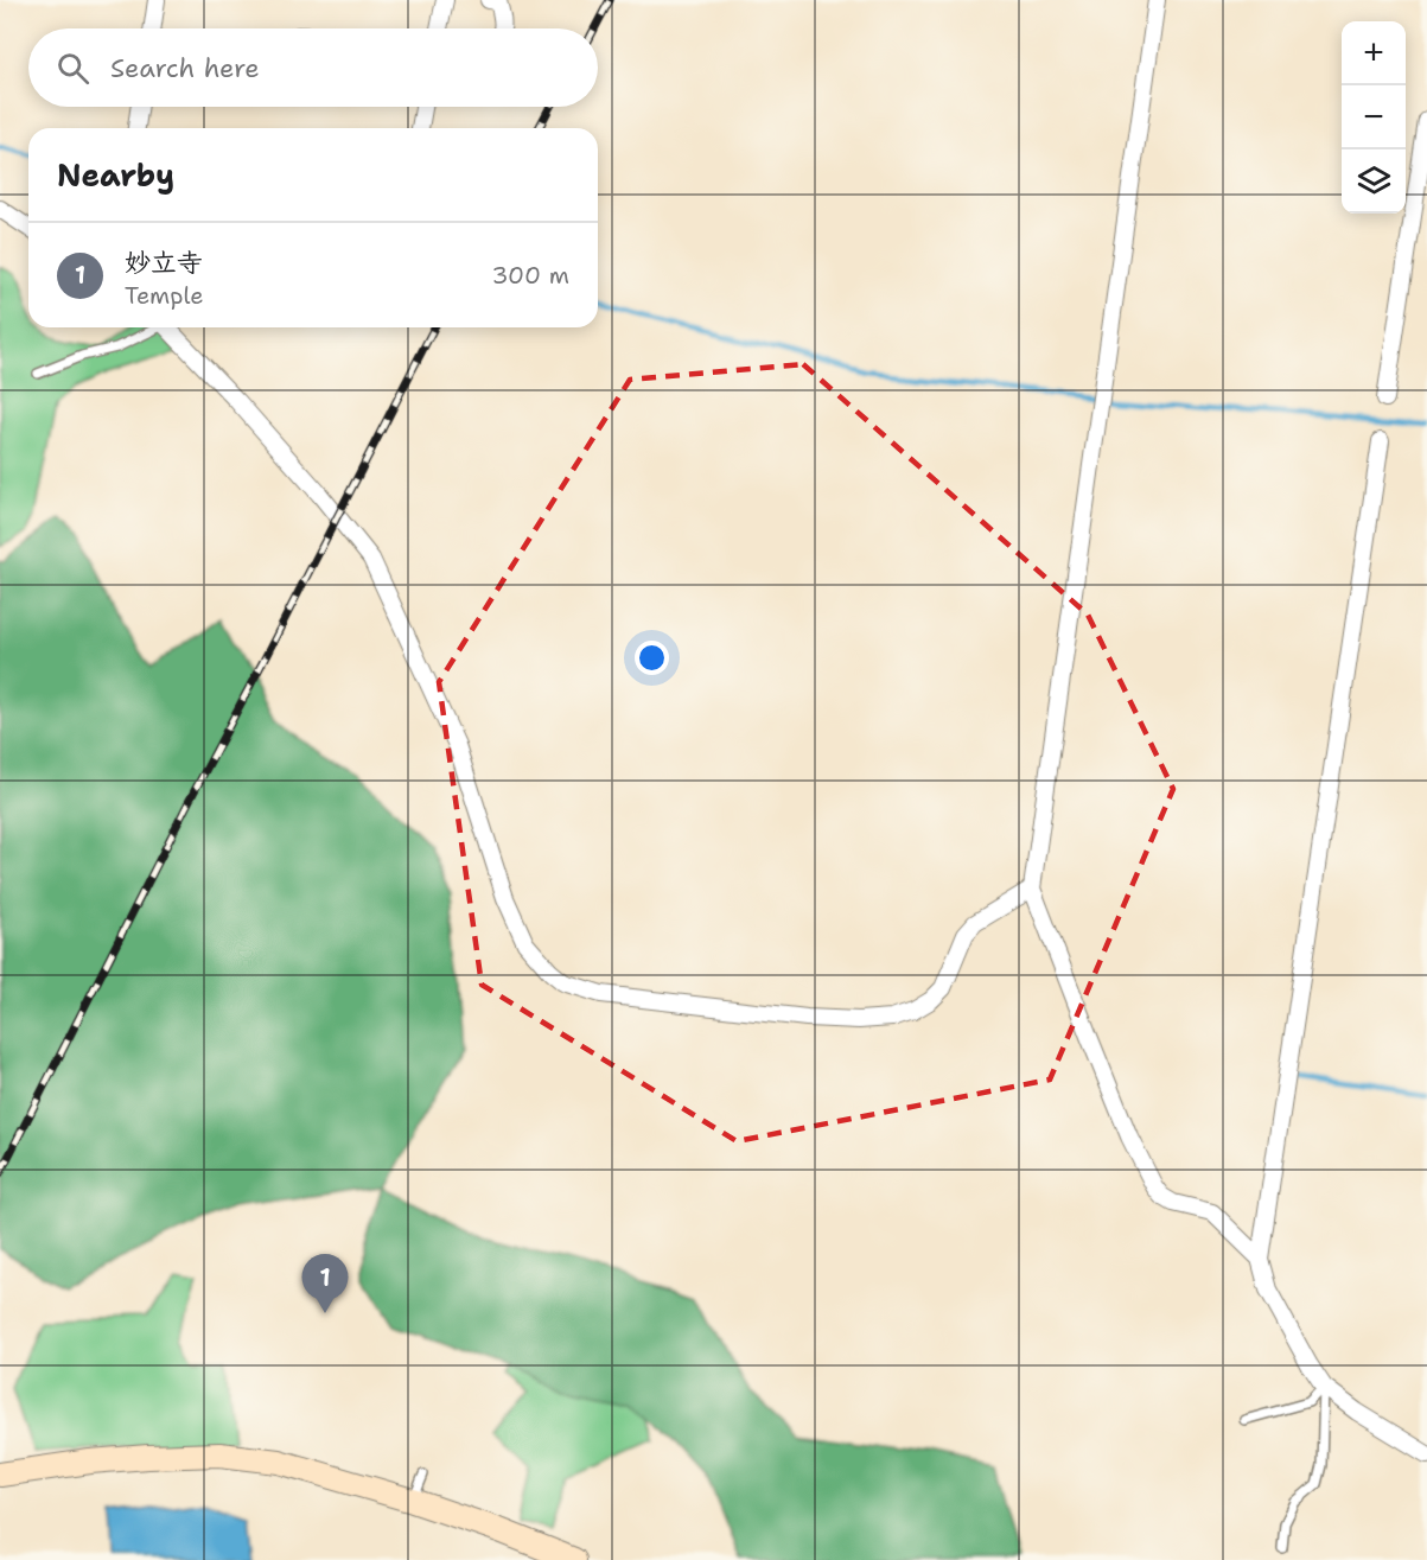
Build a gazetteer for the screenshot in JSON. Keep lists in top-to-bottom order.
{
  "page": {
    "map_buttons": ["+", "−"],
    "search": "Search here",
    "heading": "Nearby",
    "list": [
      {
        "mark": "1",
        "name": "妙立寺",
        "note": "Temple",
        "value": "300 m"
      }
    ],
    "pins": "1"
  }
}
